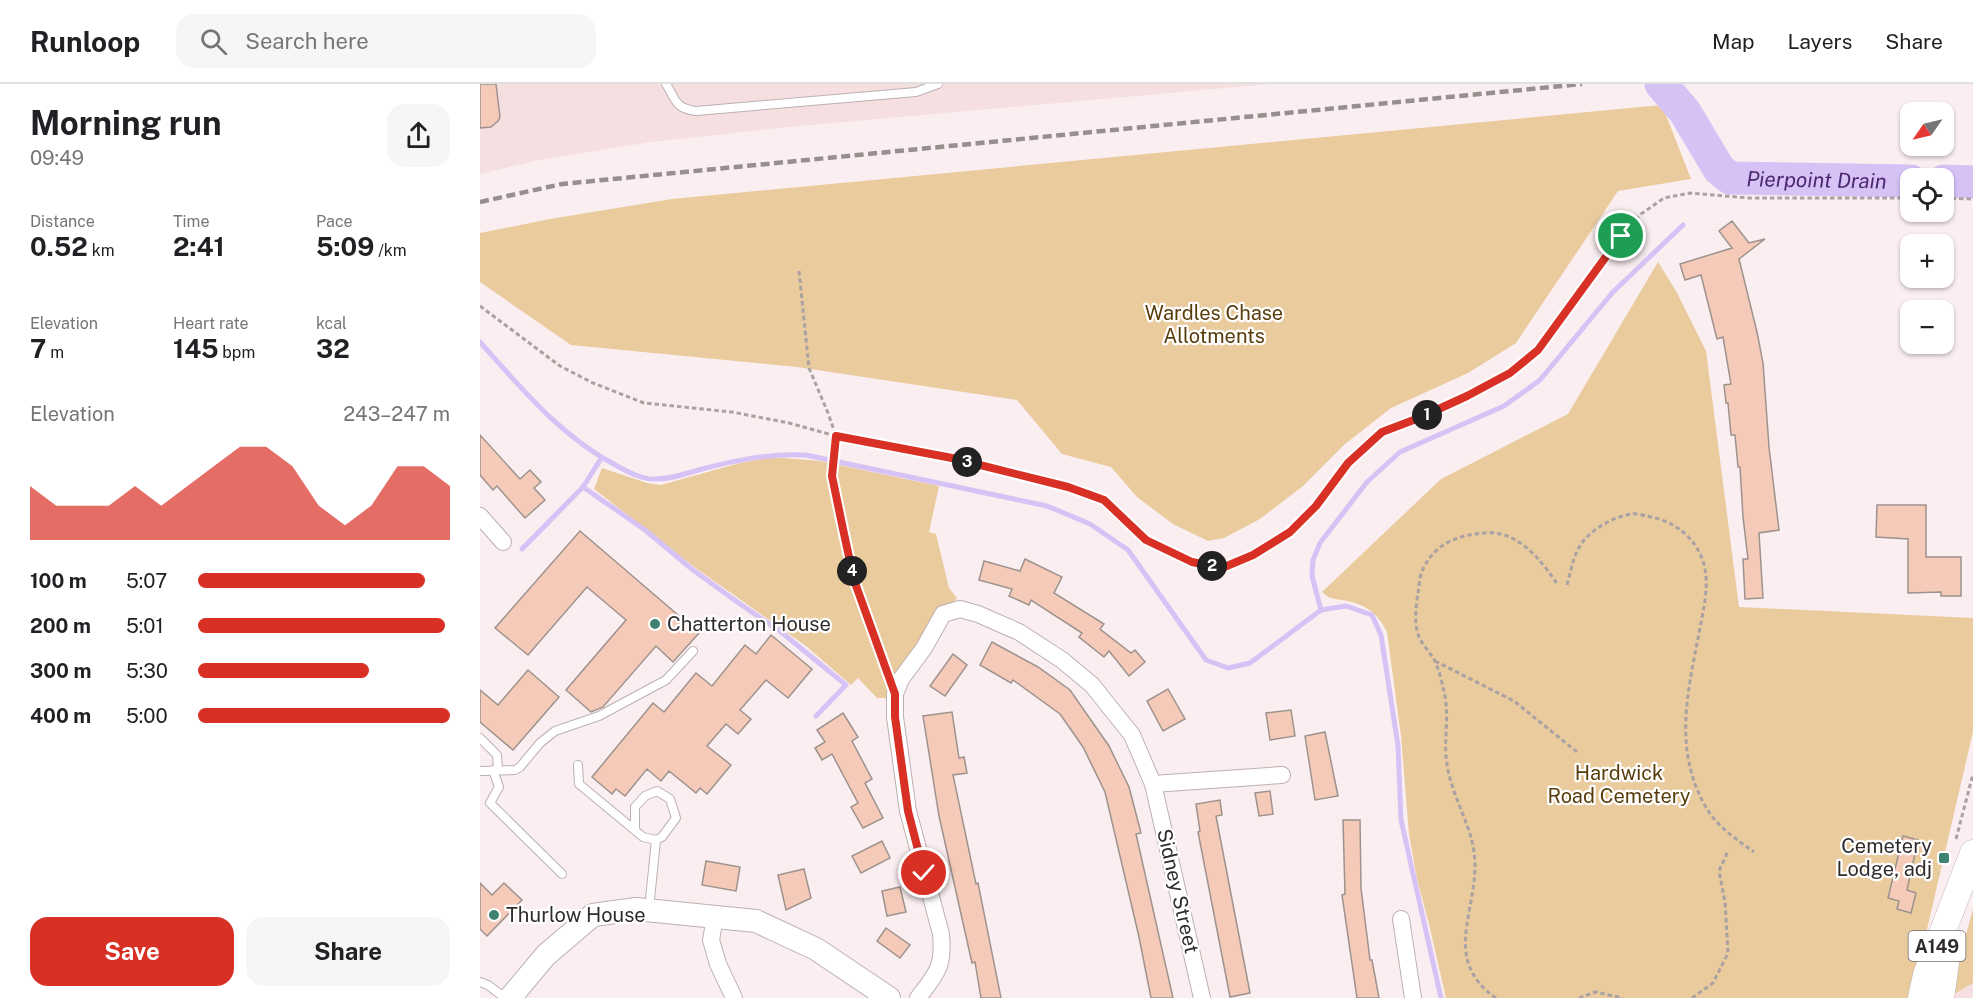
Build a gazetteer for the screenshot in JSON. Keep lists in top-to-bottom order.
{
  "streets": {
    "main road": ["A149"],
    "street": ["Sidney Street"]
  },
  "water": ["Pierpoint Drain"],
  "parks": ["Wardles Chase Allotments", "Hardwick Road Cemetery"],
  "places": {
    "other": ["Chatterton House", "Thurlow House"],
    "transit": ["Cemetery Lodge, adj"]
  },
  "north": "bottom left",
  "page": {
    "header": "Runloop",
    "search": "Search here",
    "nav": ["Map", "Layers", "Share"],
    "heading": ["Morning run", "09:49"],
    "map_buttons": ["+", "−"],
    "stats": [
      ["Distance", "0.52 km"],
      ["Time", "2:41"],
      ["Pace", "5:09 /km"],
      ["Elevation", "7 m"],
      ["Heart rate", "145 bpm"],
      ["kcal", "32"]
    ],
    "chart": ["Elevation", "243–247 m"],
    "pins": [
      "1",
      "3",
      "2",
      "4"
    ],
    "list": [
      {
        "name": "100 m",
        "note": "5:07"
      },
      {
        "name": "200 m",
        "note": "5:01"
      },
      {
        "name": "300 m",
        "note": "5:30"
      },
      {
        "name": "400 m",
        "note": "5:00"
      }
    ],
    "buttons": ["Save", "Share"]
  }
}
